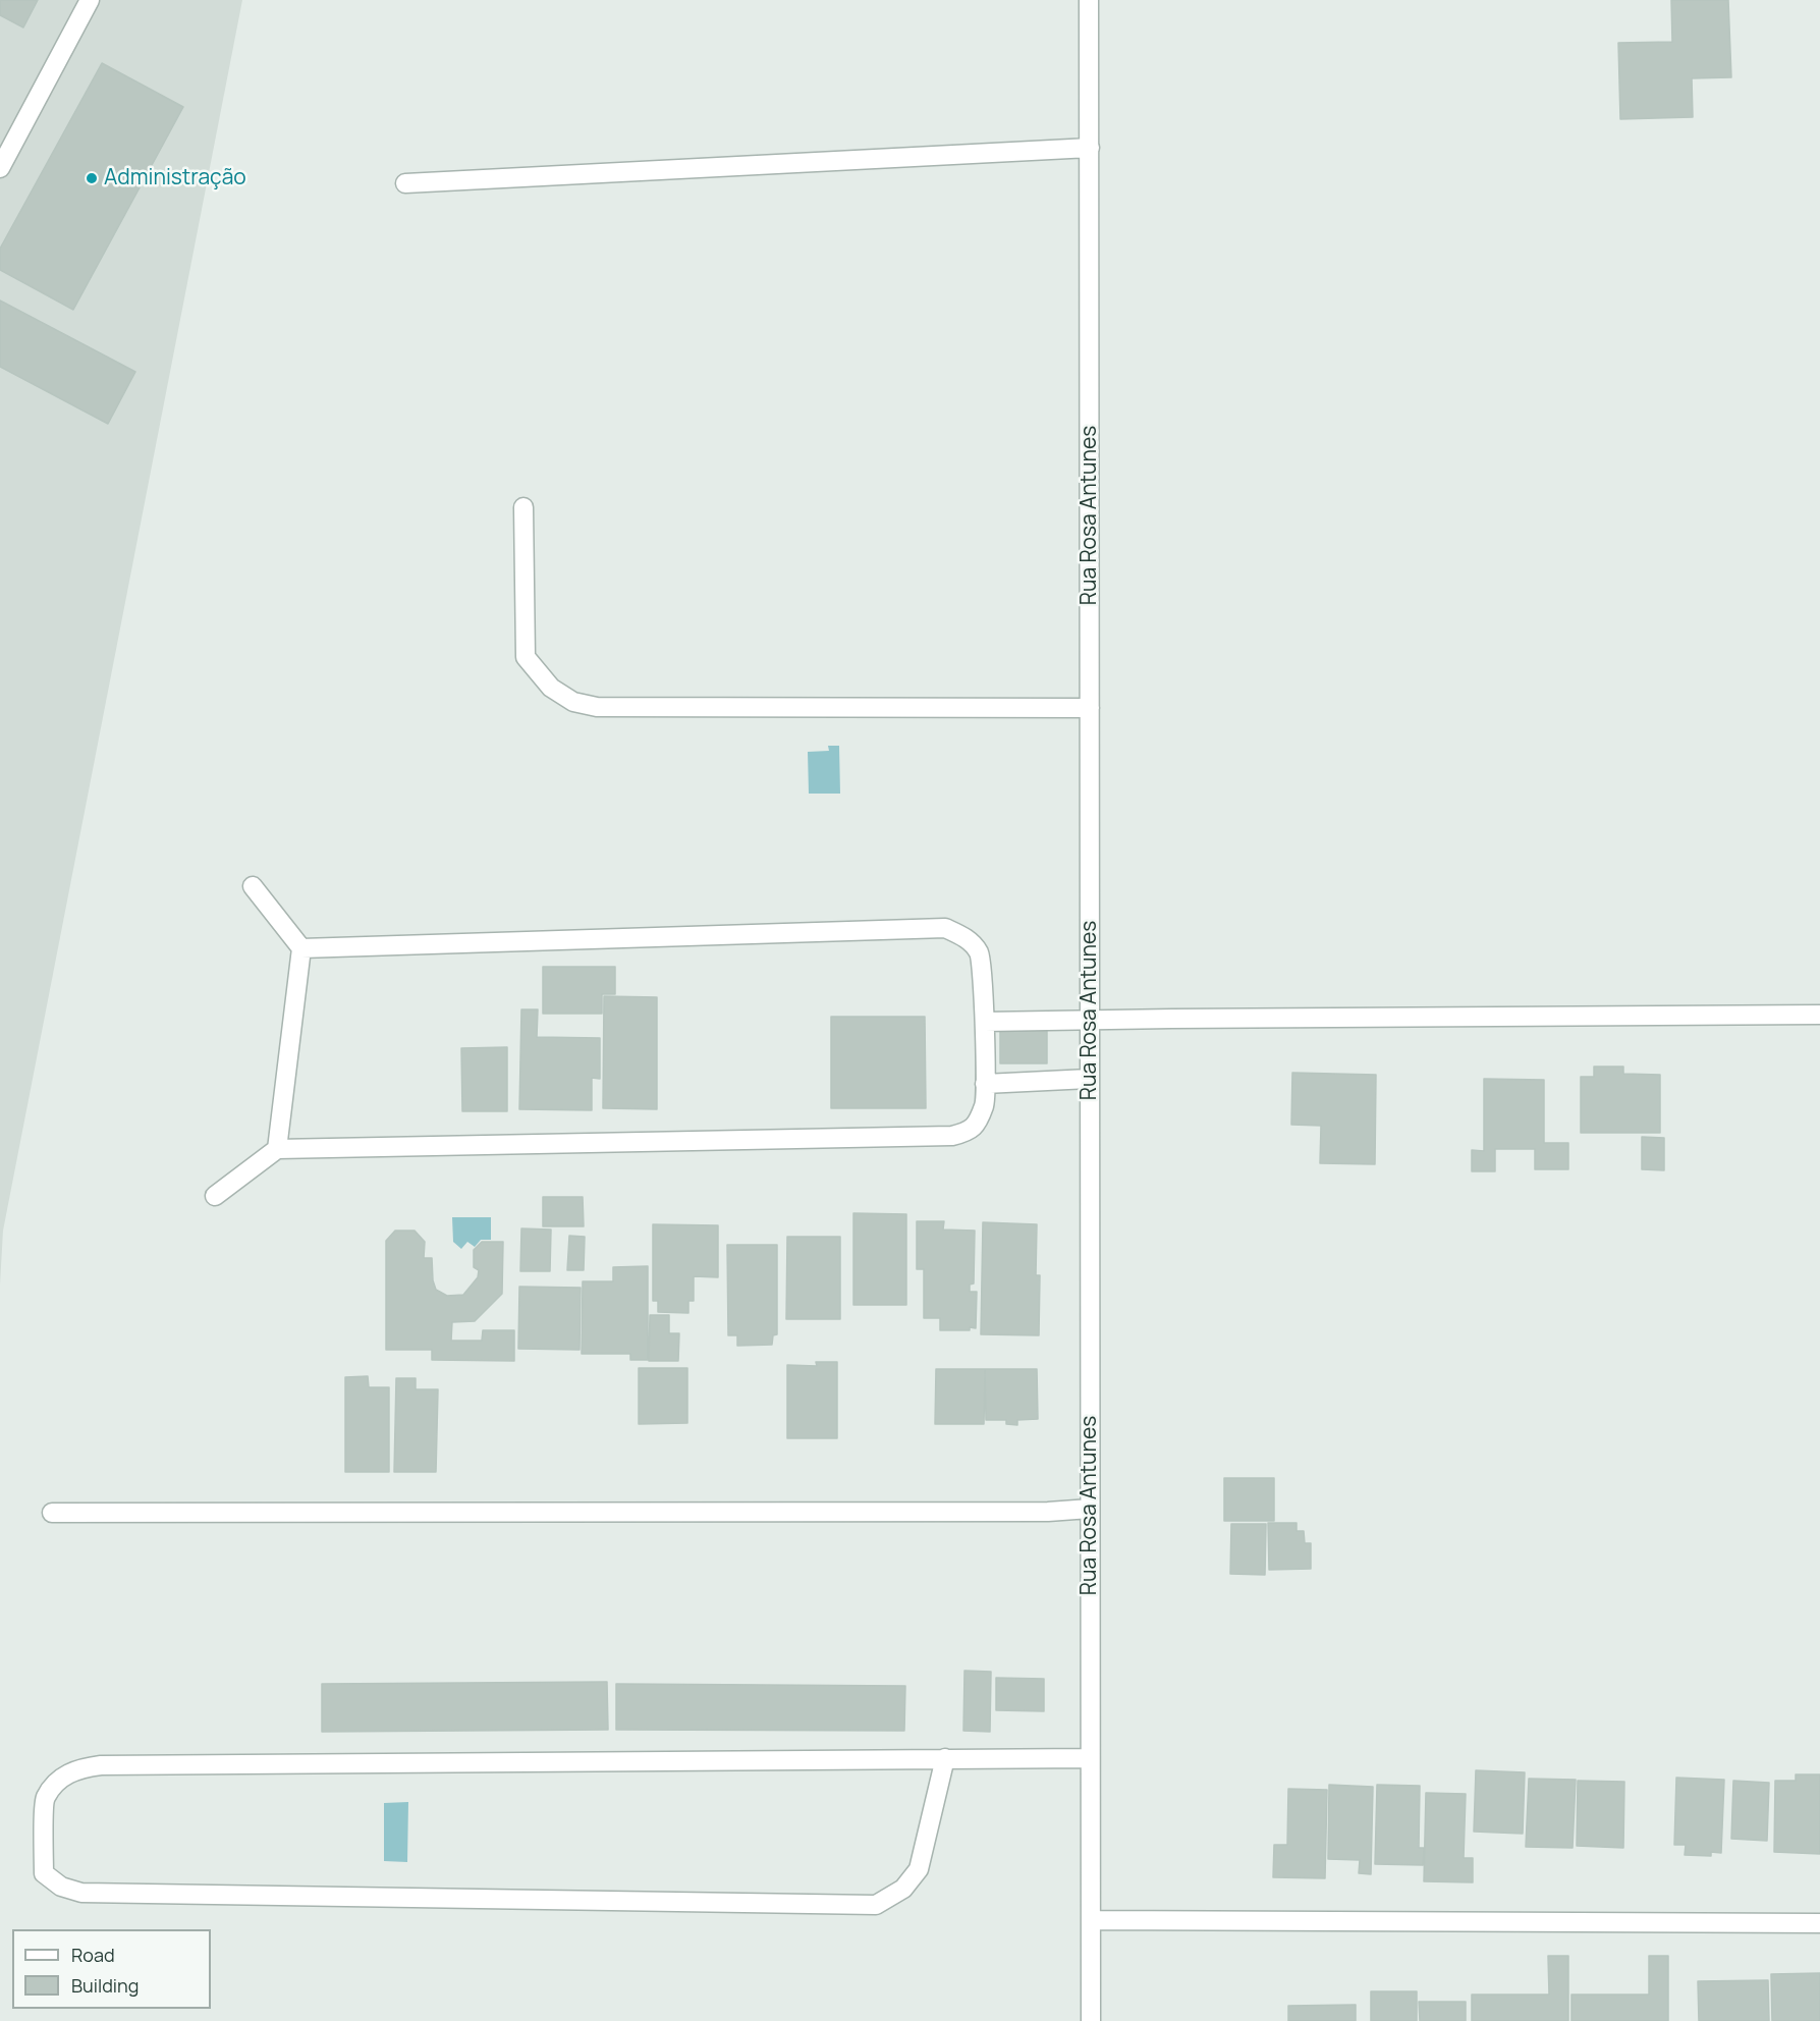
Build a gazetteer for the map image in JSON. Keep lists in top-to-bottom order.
{
  "streets": {
    "street": ["Rua Rosa Antunes"]
  },
  "places": ["Administração"],
  "legend": ["Road", "Building"]
}
